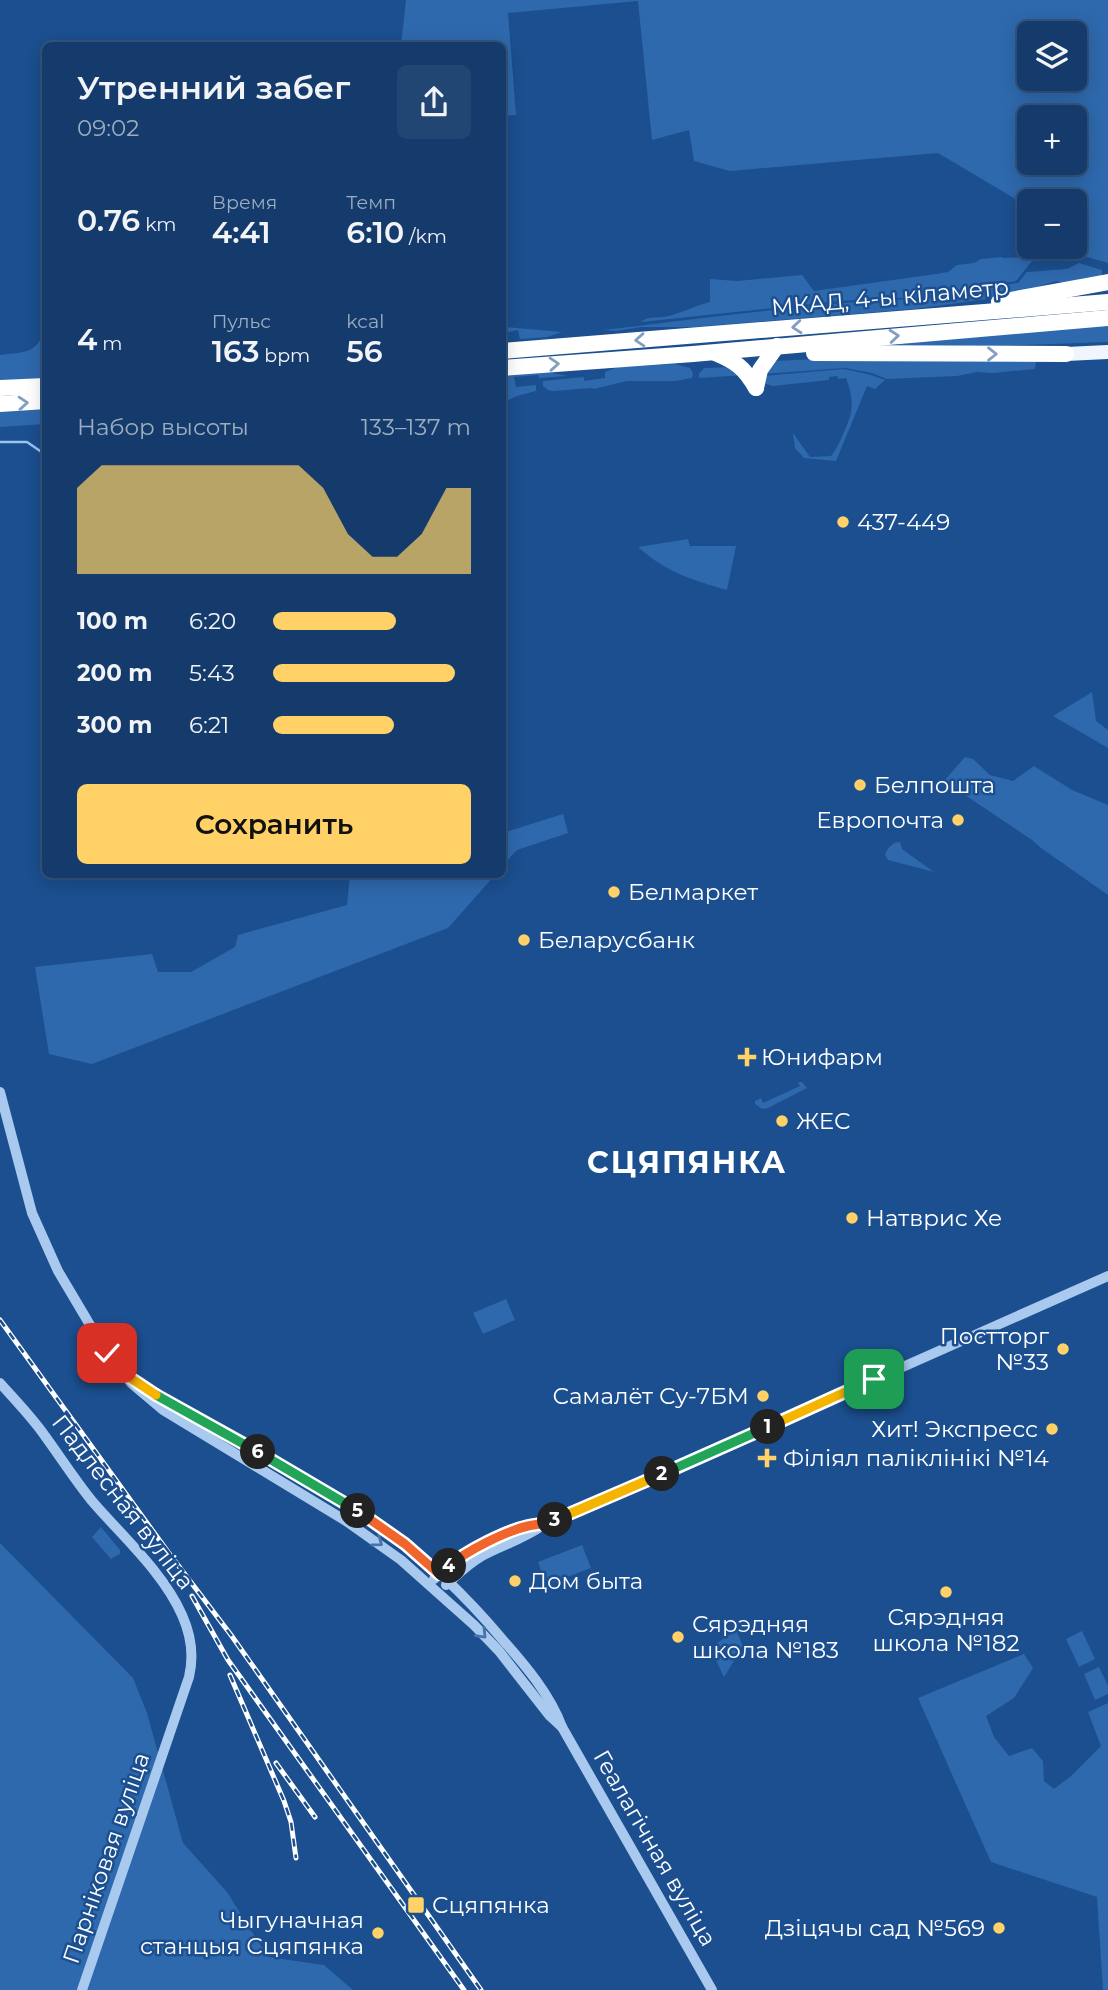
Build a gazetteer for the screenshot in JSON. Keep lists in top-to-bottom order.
{
  "streets": {
    "highway": ["МКАД, 4-ы кіламетр"],
    "street": ["Падлесная вуліца", "Геалагічная вуліца", "Парніковая вуліца"]
  },
  "crossings": [
    ["Падлесная вуліца", "Парніковая вуліца"]
  ],
  "districts": ["СЦЯПЯНКА"],
  "places": {
    "other": [
      "437-449",
      "Белпошта",
      "Европочта",
      "Белмаркет",
      "Беларусбанк",
      "ЖЕС",
      "Натврис Хе",
      "Постторг №33",
      "Самалёт Су-7БМ",
      "Хит! Экспресс",
      "Дом быта",
      "Сярэдняя школа №182",
      "Сярэдняя школа №183",
      "Дзіцячы сад №569",
      "Чыгуначная станцыя Сцяпянка"
    ],
    "health": ["Юнифарм", "Філіял паліклінікі №14"],
    "transit": ["Сцяпянка"]
  },
  "page": {
    "map_buttons": ["+", "−"],
    "heading": ["Утренний забег", "09:02"],
    "stats": [
      ["0.76 km"],
      ["Время", "4:41"],
      ["Темп", "6:10 /km"],
      ["4 m"],
      ["Пульс", "163 bpm"],
      ["kcal", "56"]
    ],
    "chart": ["Набор высоты", "133–137 m"],
    "list": [
      {
        "name": "100 m",
        "note": "6:20"
      },
      {
        "name": "200 m",
        "note": "5:43"
      },
      {
        "name": "300 m",
        "note": "6:21"
      }
    ],
    "buttons": "Сохранить",
    "pins": [
      "1",
      "6",
      "2",
      "5",
      "3",
      "4"
    ]
  }
}
